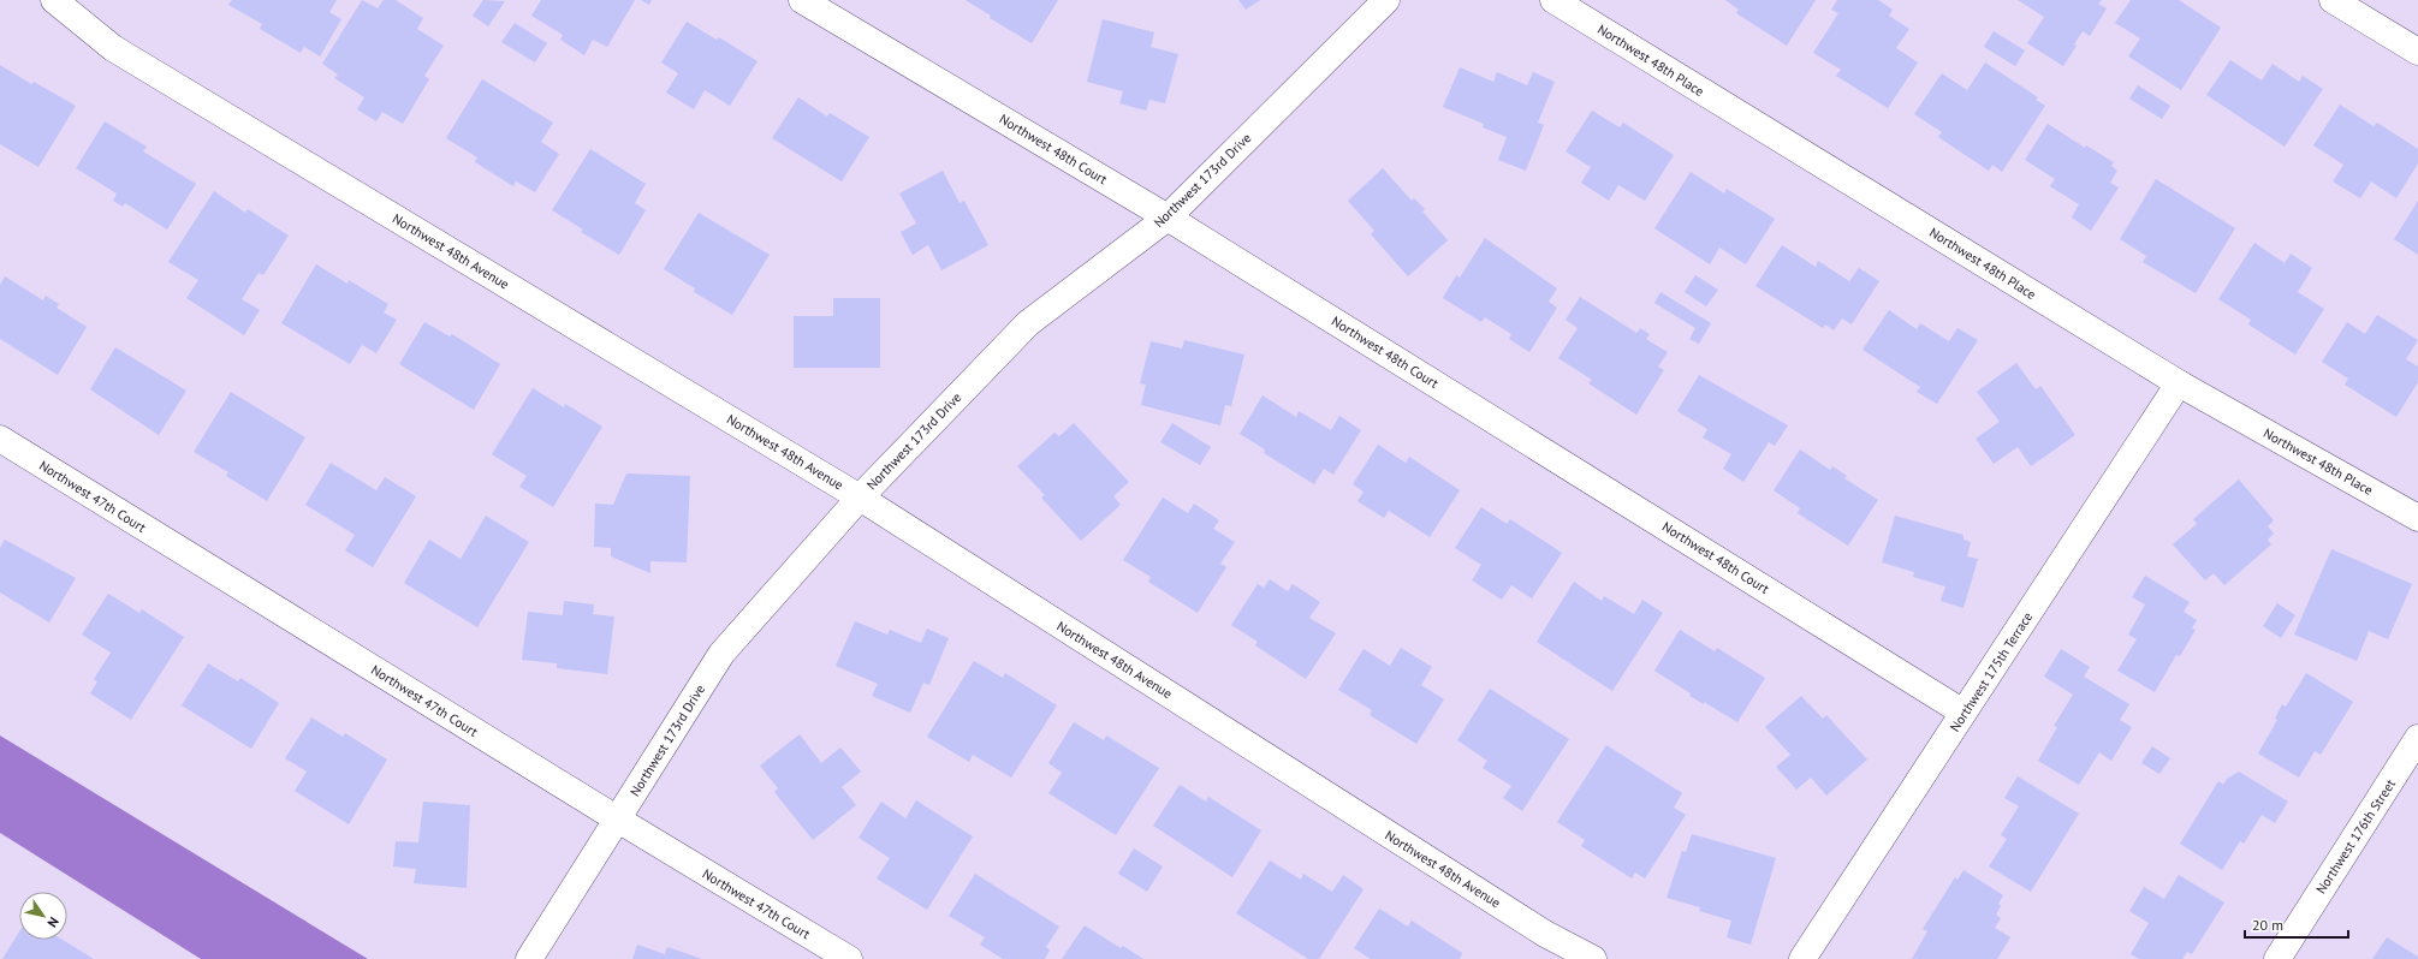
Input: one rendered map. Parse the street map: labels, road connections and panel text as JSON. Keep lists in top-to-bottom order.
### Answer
{
  "streets": {
    "street": [
      "Northwest 48th Place",
      "Northwest 48th Court",
      "Northwest 173rd Drive",
      "Northwest 48th Avenue",
      "Northwest 47th Court",
      "Northwest 175th Terrace",
      "Northwest 176th Street"
    ]
  },
  "crossings": [
    ["Northwest 48th Place", "Northwest 175th Terrace"],
    ["Northwest 48th Court", "Northwest 173rd Drive"],
    ["Northwest 48th Court", "Northwest 175th Terrace"],
    ["Northwest 173rd Drive", "Northwest 48th Avenue"],
    ["Northwest 173rd Drive", "Northwest 47th Court"]
  ],
  "scale_bar": "20 m",
  "north": "bottom right"
}
